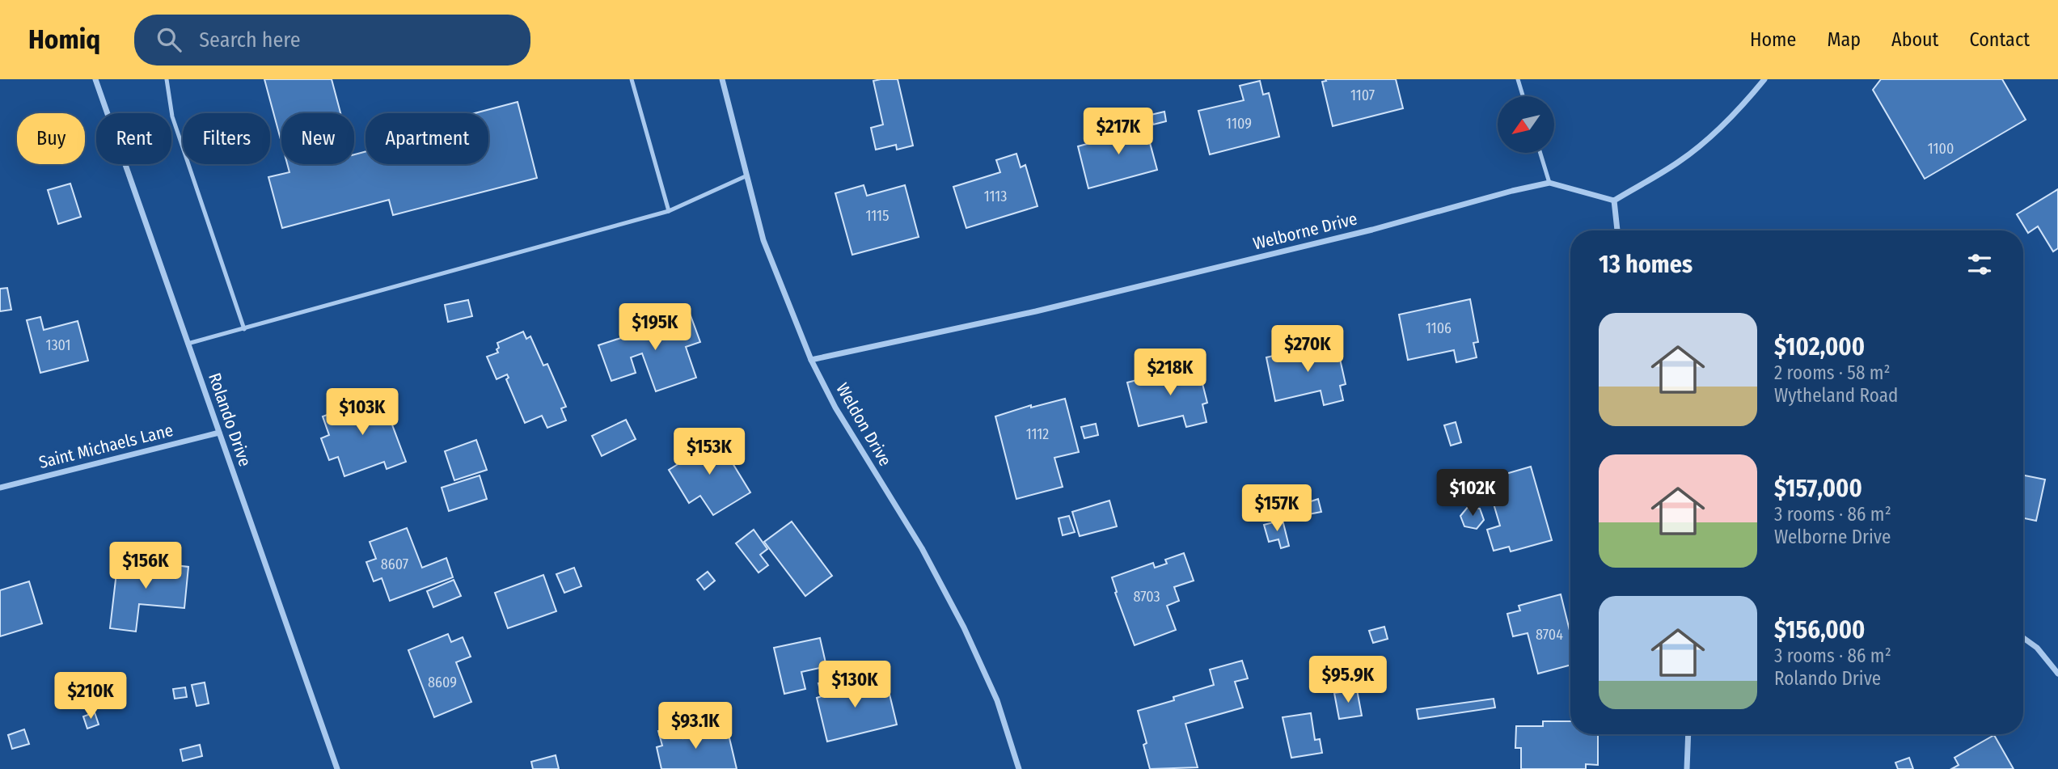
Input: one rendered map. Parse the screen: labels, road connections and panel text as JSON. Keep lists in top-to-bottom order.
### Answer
{
  "streets": {
    "street": [
      "Welborne Drive",
      "Rolando Drive",
      "Weldon Drive",
      "Saint Michaels Lane"
    ]
  },
  "crossings": [
    ["Welborne Drive", "Weldon Drive"],
    ["Rolando Drive", "Saint Michaels Lane"]
  ],
  "house_numbers": [
    "1107",
    "1109",
    "1100",
    "1113",
    "1115",
    "1106",
    "1301",
    "1112",
    "8607",
    "8703",
    "8704",
    "8609"
  ],
  "north": "bottom left",
  "page": {
    "header": "Homiq",
    "search": "Search here",
    "nav": [
      "Home",
      "Map",
      "About",
      "Contact"
    ],
    "price": [
      "$217K",
      "$195K",
      "$270K",
      "$218K",
      "$103K",
      "$153K",
      "$102K",
      "$157K",
      "$156K",
      "$95.9K",
      "$130K",
      "$210K",
      "$93.1K"
    ],
    "chip": [
      "Buy",
      "Rent",
      "Filters",
      "New",
      "Apartment"
    ],
    "heading": "13 homes",
    "list": [
      {
        "name": "$102,000",
        "note": "2 rooms · 58 m² · Wytheland Road"
      },
      {
        "name": "$157,000",
        "note": "3 rooms · 86 m² · Welborne Drive"
      },
      {
        "name": "$156,000",
        "note": "3 rooms · 86 m² · Rolando Drive"
      }
    ]
  }
}
